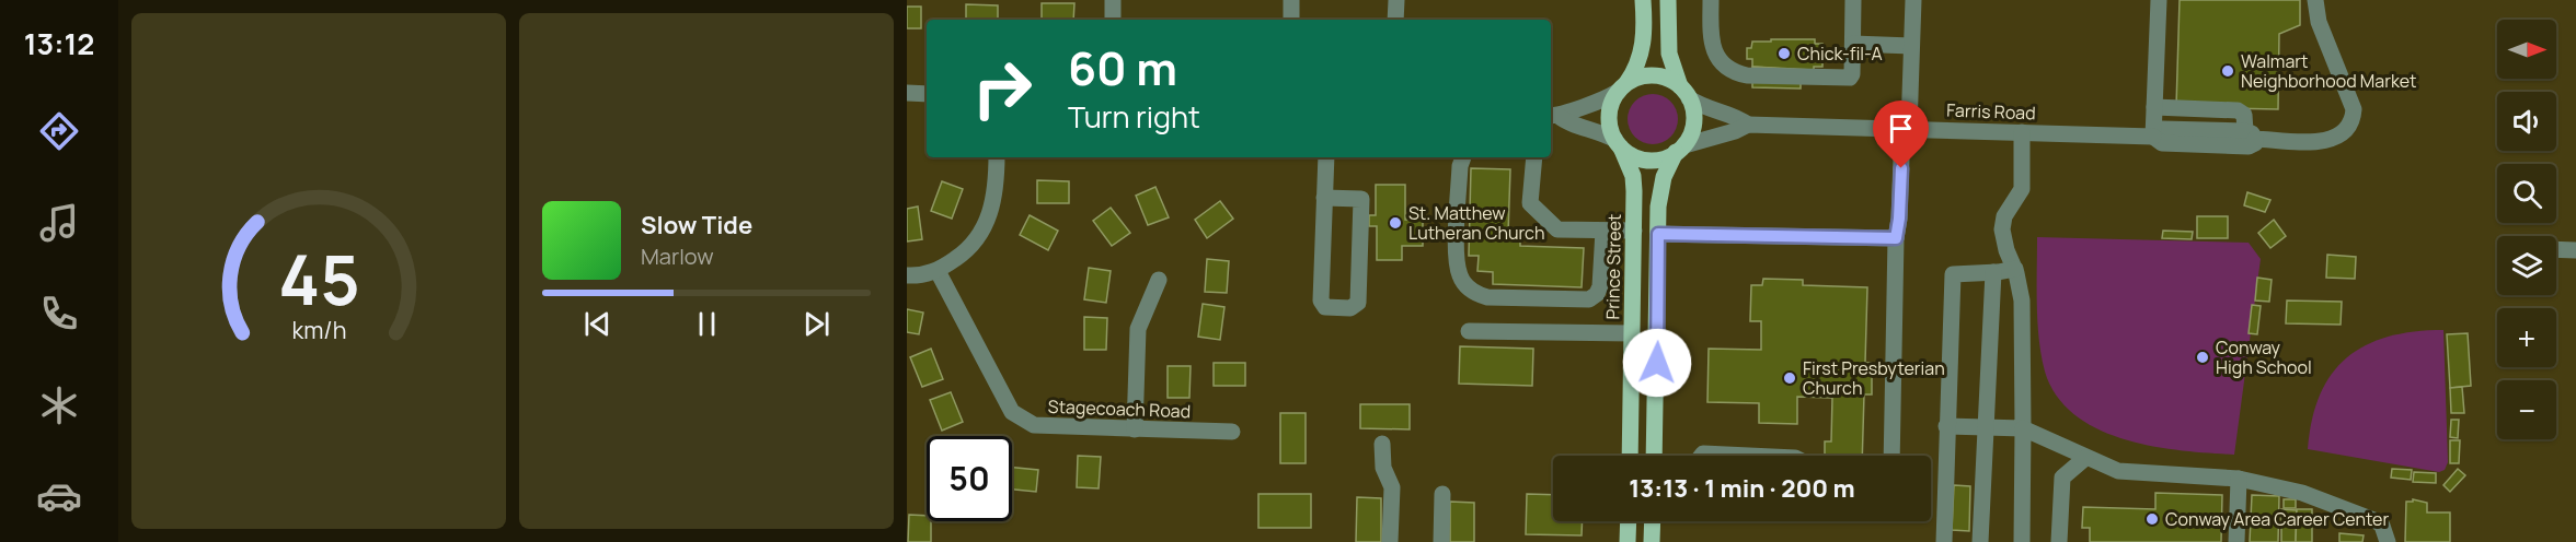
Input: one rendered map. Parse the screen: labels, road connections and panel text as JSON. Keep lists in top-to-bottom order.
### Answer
{
  "streets": {
    "main road": ["Prince Street"],
    "street": ["Farris Road", "Stagecoach Road"]
  },
  "crossings": [
    ["Farris Road", "Prince Street"]
  ],
  "places": [
    "Chick-fil-A",
    "Walmart Neighborhood Market",
    "St. Matthew Lutheran Church",
    "Conway High School",
    "First Presbyterian Church",
    "Conway Area Career Center"
  ],
  "north": "right",
  "page": {
    "tabs": "13:12",
    "map_buttons": ["+", "−"],
    "turn": ["60 m", "Turn right"],
    "song": ["Slow Tide", "Marlow"],
    "limit": "50",
    "trip": "13:13 · 1 min · 200 m",
    "gauge": ["45", "km/h"]
  }
}
